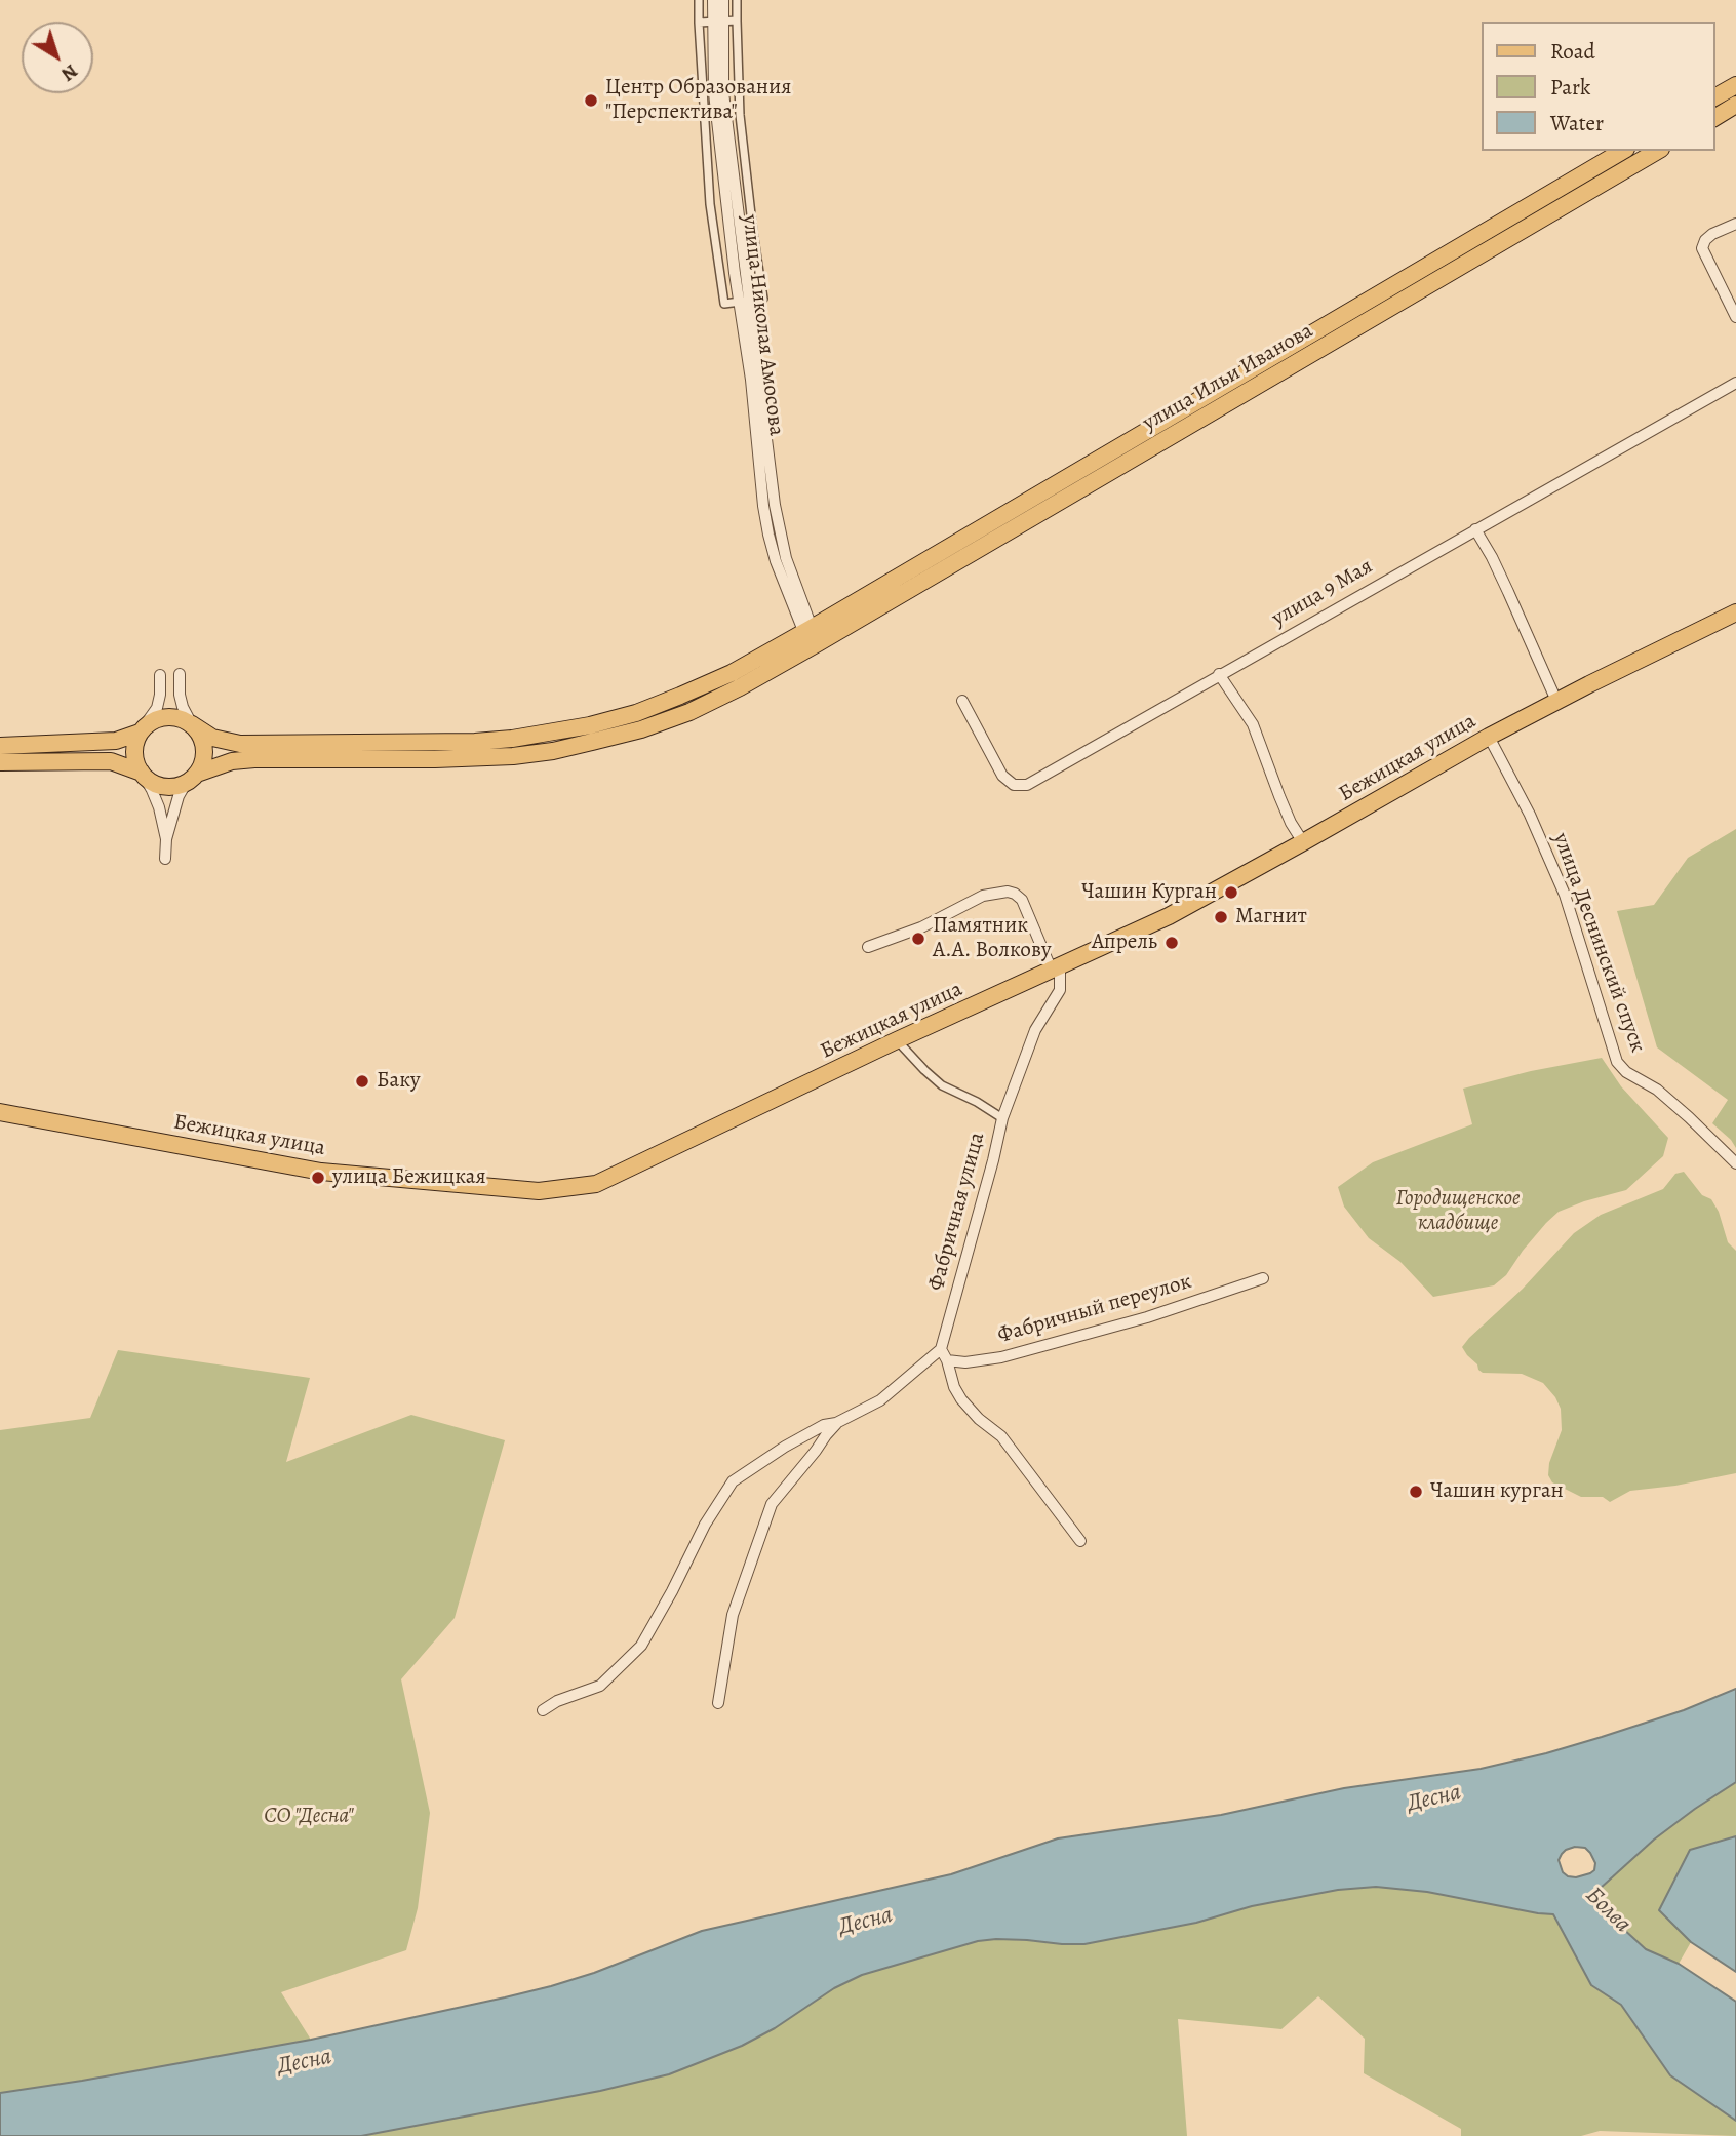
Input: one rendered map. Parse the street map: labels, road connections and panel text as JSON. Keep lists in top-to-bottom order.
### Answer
{
  "streets": {
    "main road": ["улица Ильи Иванова", "Бежицкая улица"],
    "street": [
      "улица Николая Амосова",
      "улица 9 Мая",
      "улица Деснинский спуск",
      "Фабричная улица",
      "Фабричный переулок"
    ]
  },
  "crossings": [
    ["улица Николая Амосова", "улица Ильи Иванова"],
    ["Бежицкая улица", "улица Деснинский спуск"],
    ["Бежицкая улица", "Фабричная улица"]
  ],
  "water": ["Десна", "Болва"],
  "parks": ["Городищенское кладбище", "СО \"Десна\""],
  "places": [
    "Центр Образования \"Перспектива\"",
    "Чашин Курган",
    "Магнит",
    "Памятник А.А. Волкову",
    "Апрель",
    "Баку",
    "улица Бежицкая",
    "Чашин курган"
  ],
  "legend": ["Road", "Park", "Water"],
  "north": "bottom right"
}
